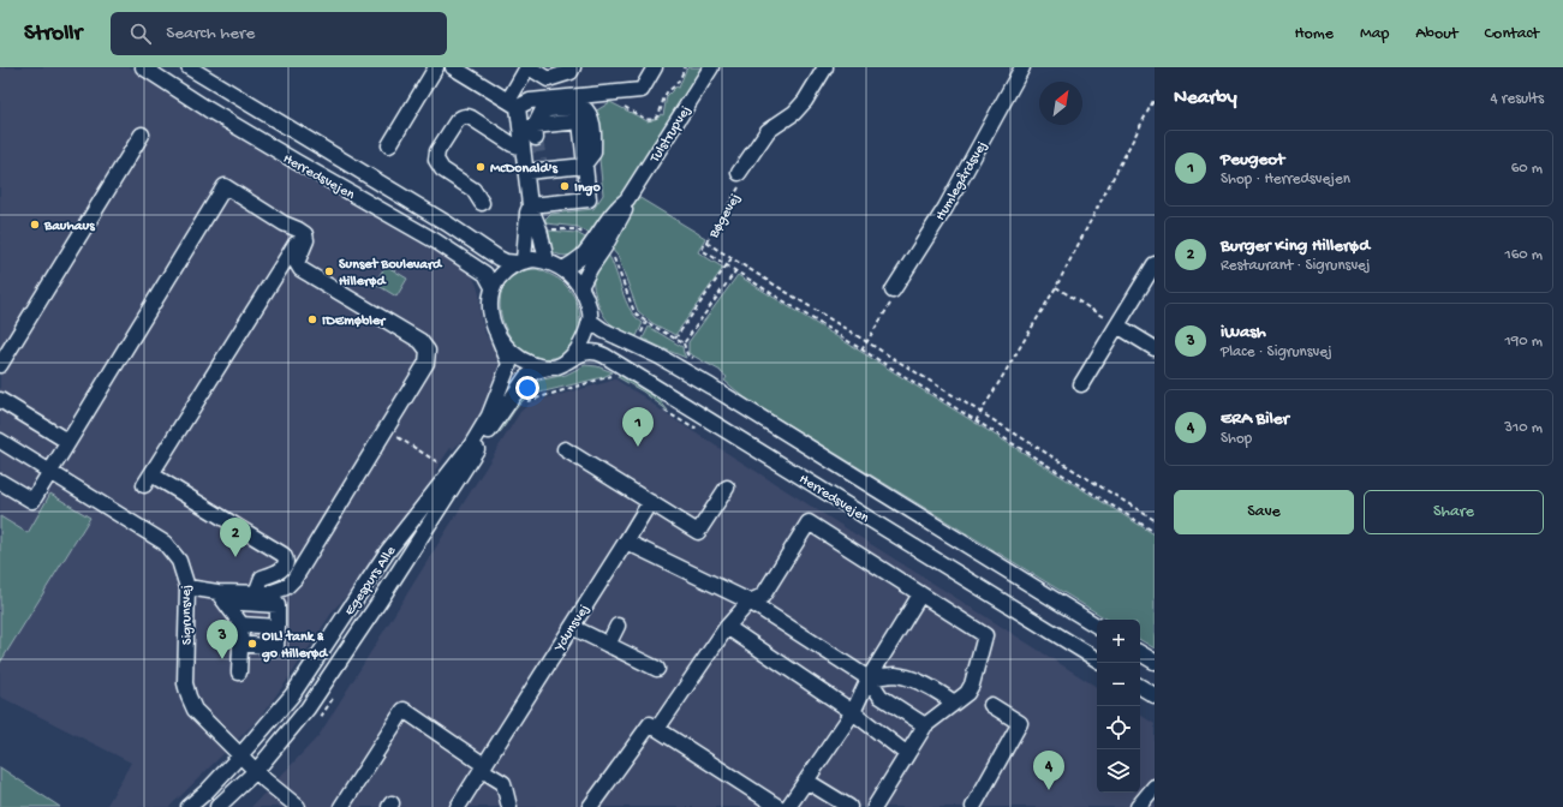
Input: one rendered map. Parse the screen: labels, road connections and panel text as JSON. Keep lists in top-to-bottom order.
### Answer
{
  "streets": {
    "street": [
      "Tulstrupvej",
      "Herredsvejen",
      "Humlegårdsvej",
      "Bøgevej",
      "Egespurs Alle",
      "Sigrunsvej",
      "Ydunsvej"
    ]
  },
  "crossings": [
    ["Tulstrupvej", "Herredsvejen"],
    ["Tulstrupvej", "Egespurs Alle"],
    ["Herredsvejen", "Egespurs Alle"],
    ["Egespurs Alle", "Sigrunsvej"]
  ],
  "places": [
    "McDonald's",
    "Ingo",
    "Bauhaus",
    "Sunset Boulevard Hillerød",
    "IDEmøbler",
    "OIL! tank & go Hillerød"
  ],
  "north": "top right",
  "page": {
    "header": "Strollr",
    "search": "Search here",
    "nav": [
      "Home",
      "Map",
      "About",
      "Contact"
    ],
    "heading": ["Nearby", "4 results"],
    "list": [
      {
        "mark": "1",
        "name": "Peugeot",
        "note": "Shop · Herredsvejen",
        "value": "60 m"
      },
      {
        "mark": "2",
        "name": "Burger King Hillerød",
        "note": "Restaurant · Sigrunsvej",
        "value": "160 m"
      },
      {
        "mark": "3",
        "name": "iWash",
        "note": "Place · Sigrunsvej",
        "value": "190 m"
      },
      {
        "mark": "4",
        "name": "ERA Biler",
        "note": "Shop",
        "value": "310 m"
      }
    ],
    "pins": [
      "1",
      "2",
      "3",
      "4"
    ],
    "buttons": ["Save", "Share"],
    "map_buttons": ["+", "−"]
  }
}
